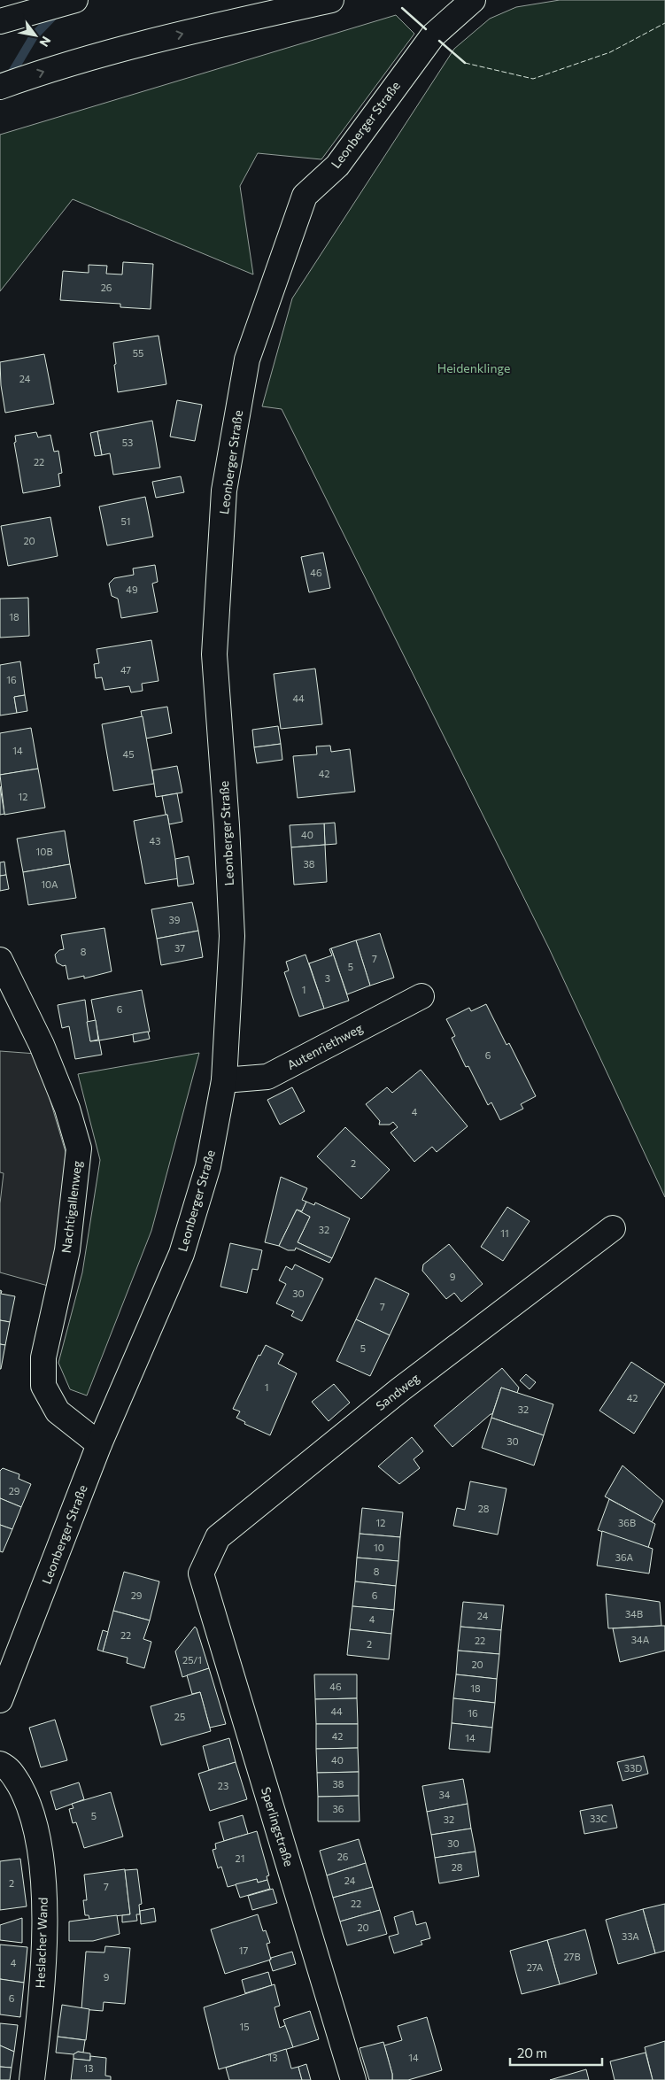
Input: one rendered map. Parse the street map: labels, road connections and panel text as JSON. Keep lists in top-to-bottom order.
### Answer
{
  "streets": {
    "main road": [
      "Leonberger Straße",
      "Autenriethweg",
      "Nachtigallenweg",
      "Sandweg",
      "Sperlingstraße",
      "Heslacher Wand"
    ]
  },
  "crossings": [
    ["Leonberger Straße", "Autenriethweg"],
    ["Leonberger Straße", "Nachtigallenweg"],
    ["Sandweg", "Sperlingstraße"]
  ],
  "parks": ["Heidenklinge"],
  "house_numbers": [
    "26",
    "55",
    "24",
    "53",
    "22",
    "51",
    "20",
    "46",
    "49",
    "18",
    "47",
    "16",
    "44",
    "14",
    "45",
    "42",
    "12",
    "40",
    "43",
    "10B",
    "38",
    "10A",
    "39",
    "37",
    "8",
    "7",
    "5",
    "3",
    "1",
    "6",
    "6",
    "4",
    "2",
    "32",
    "11",
    "9",
    "30",
    "7",
    "5",
    "1",
    "42",
    "32",
    "30",
    "29",
    "28",
    "12",
    "36B",
    "10",
    "36A",
    "8",
    "29",
    "6",
    "34B",
    "24",
    "4",
    "22",
    "34A",
    "22",
    "2",
    "25/1",
    "20",
    "46",
    "18",
    "44",
    "16",
    "25",
    "42",
    "14",
    "40",
    "33D",
    "38",
    "23",
    "34",
    "36",
    "5",
    "33C",
    "32",
    "30",
    "26",
    "21",
    "28",
    "24",
    "2",
    "7",
    "22",
    "20",
    "33A",
    "17",
    "27B",
    "4",
    "27A",
    "9",
    "6",
    "15",
    "13",
    "14",
    "13"
  ],
  "scale_bar": "20 m",
  "north": "bottom right"
}
